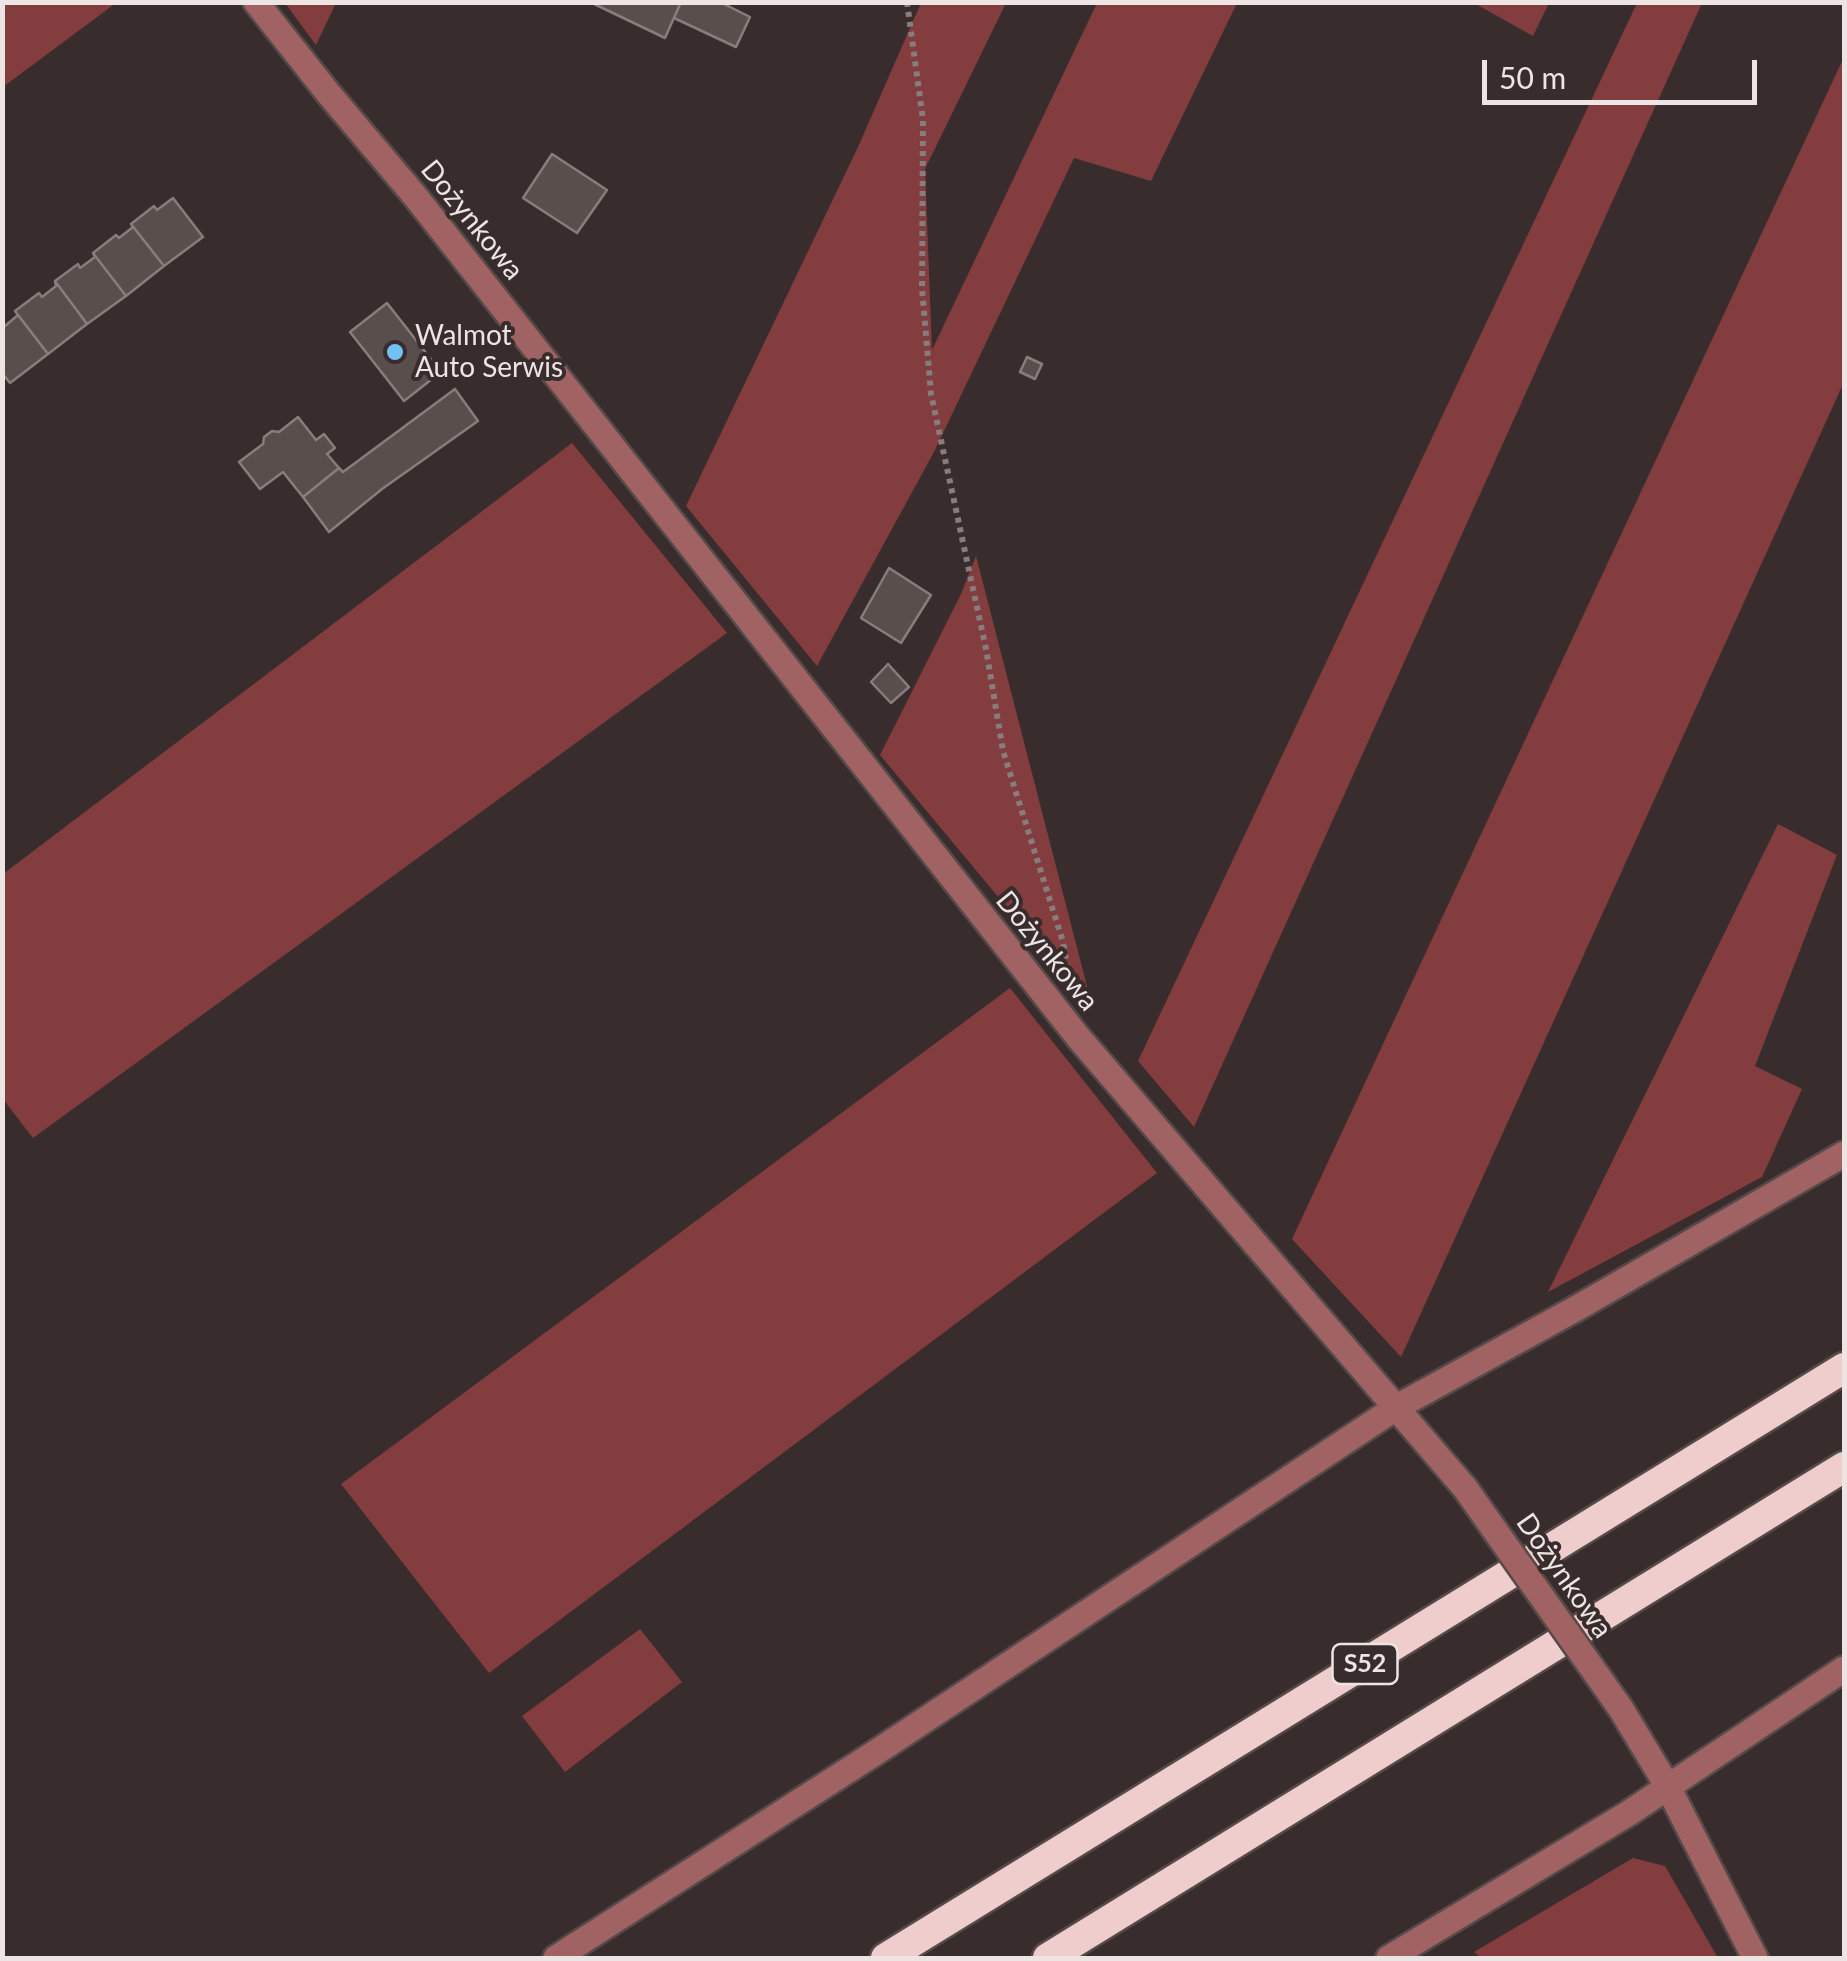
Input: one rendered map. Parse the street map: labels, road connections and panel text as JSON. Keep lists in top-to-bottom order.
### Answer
{
  "streets": {
    "highway": ["S52"],
    "street": ["Dożynkowa"]
  },
  "places": ["Walmot Auto Serwis"],
  "scale_bar": "50 m"
}
